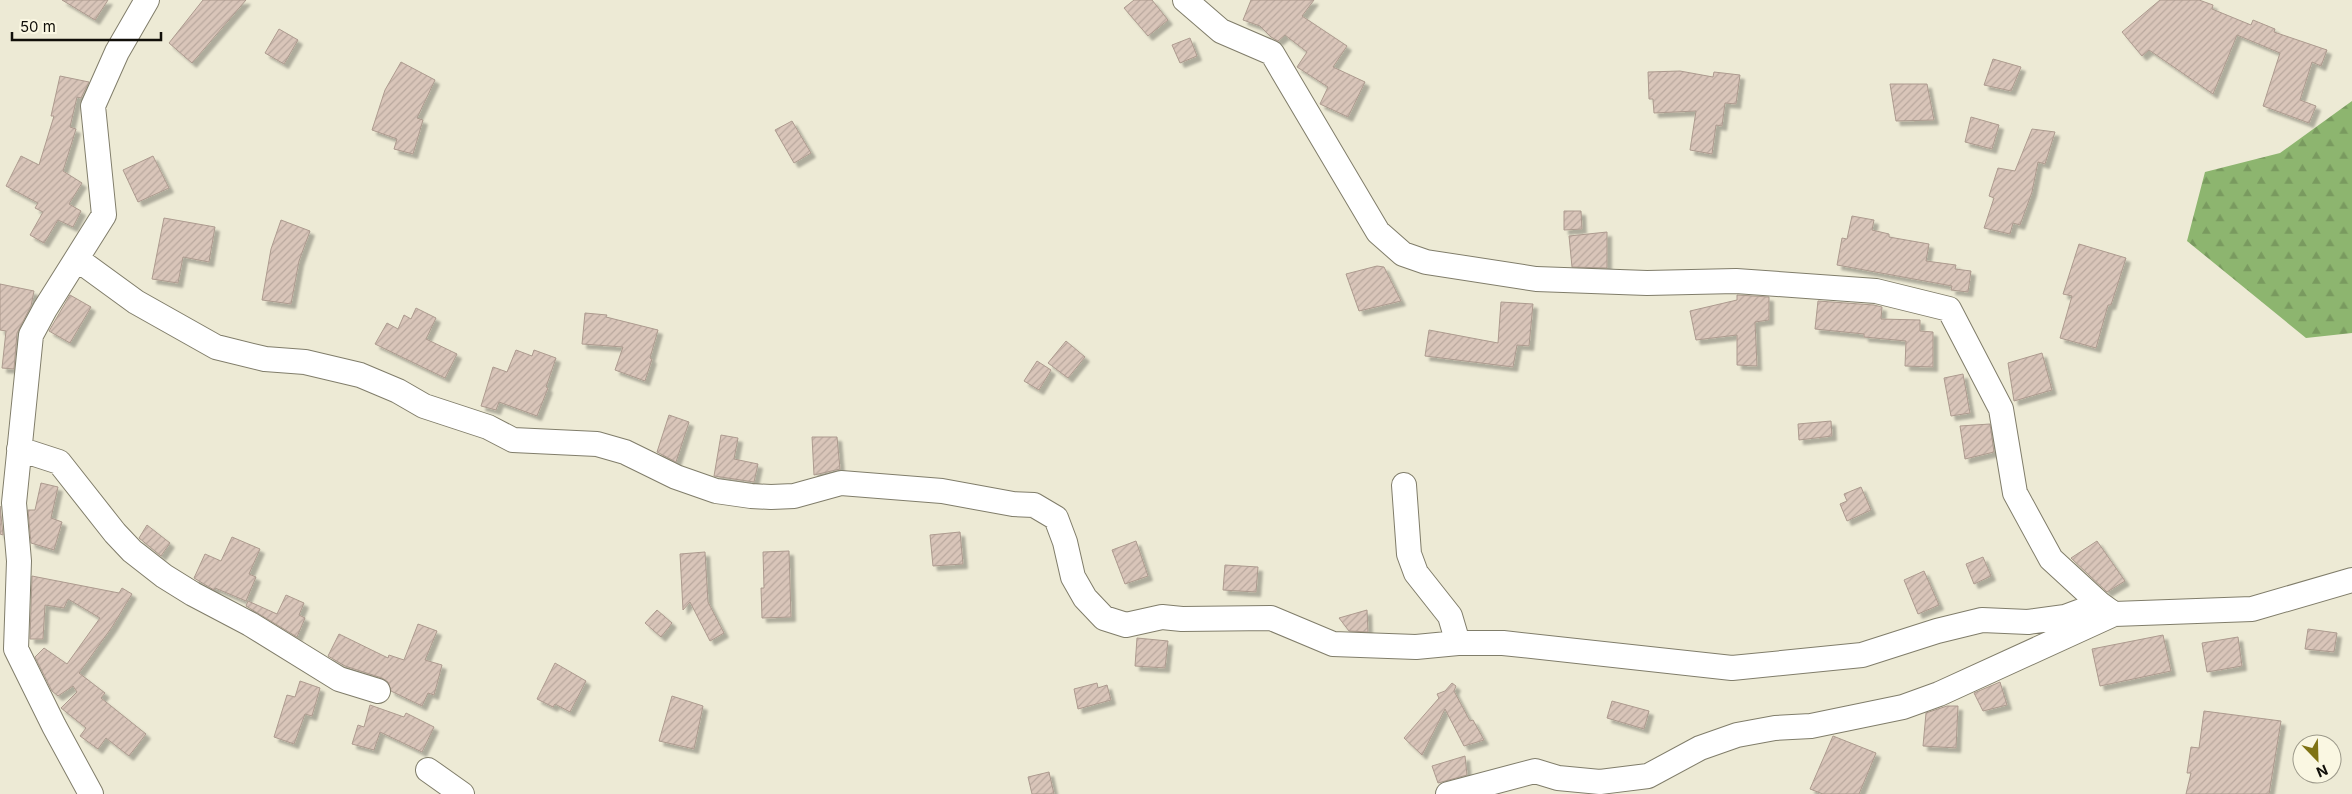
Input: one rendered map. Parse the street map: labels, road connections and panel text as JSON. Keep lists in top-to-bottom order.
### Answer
{
  "scale_bar": "50 m",
  "north": "bottom right"
}
